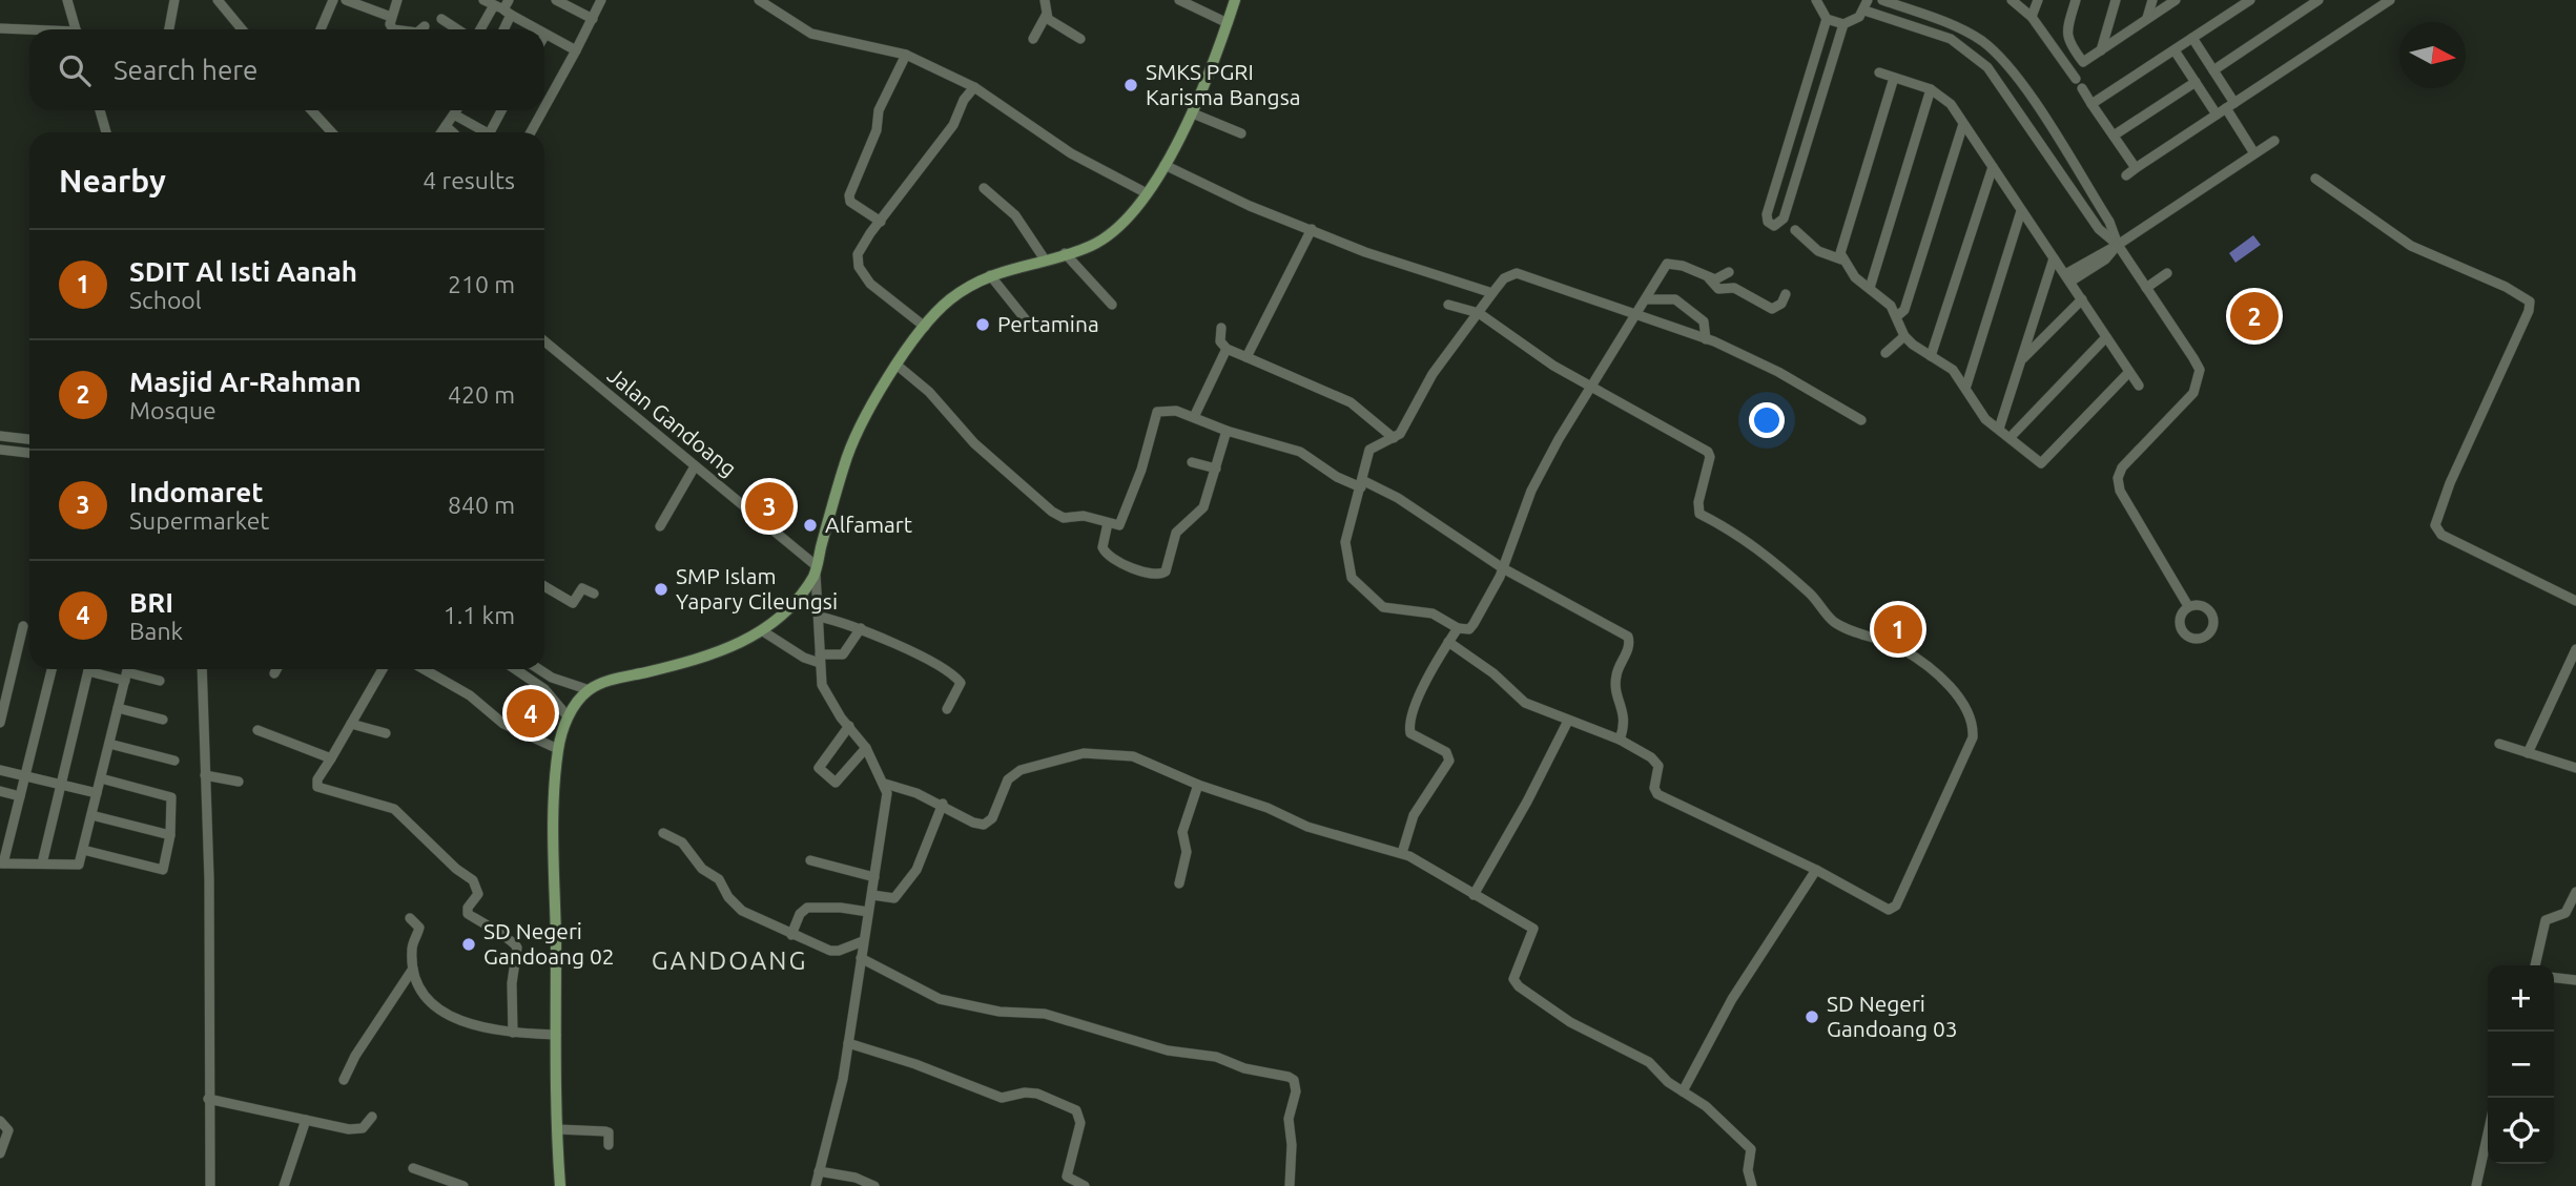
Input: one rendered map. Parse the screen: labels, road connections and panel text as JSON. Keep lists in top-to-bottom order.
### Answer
{
  "streets": {
    "street": ["Jalan Gandoang"]
  },
  "districts": ["GANDOANG"],
  "places": [
    "SMKS PGRI Karisma Bangsa",
    "Pertamina",
    "Alfamart",
    "SMP Islam Yapary Cileungsi",
    "SD Negeri Gandoang 02",
    "SD Negeri Gandoang 03"
  ],
  "north": "right",
  "page": {
    "search": "Search here",
    "heading": ["Nearby", "4 results"],
    "list": [
      {
        "mark": "1",
        "name": "SDIT Al Isti Aanah",
        "note": "School",
        "value": "210 m"
      },
      {
        "mark": "2",
        "name": "Masjid Ar-Rahman",
        "note": "Mosque",
        "value": "420 m"
      },
      {
        "mark": "3",
        "name": "Indomaret",
        "note": "Supermarket",
        "value": "840 m"
      },
      {
        "mark": "4",
        "name": "BRI",
        "note": "Bank",
        "value": "1.1 km"
      }
    ],
    "pins": [
      "2",
      "3",
      "1",
      "4"
    ],
    "map_buttons": ["+", "−"]
  }
}
